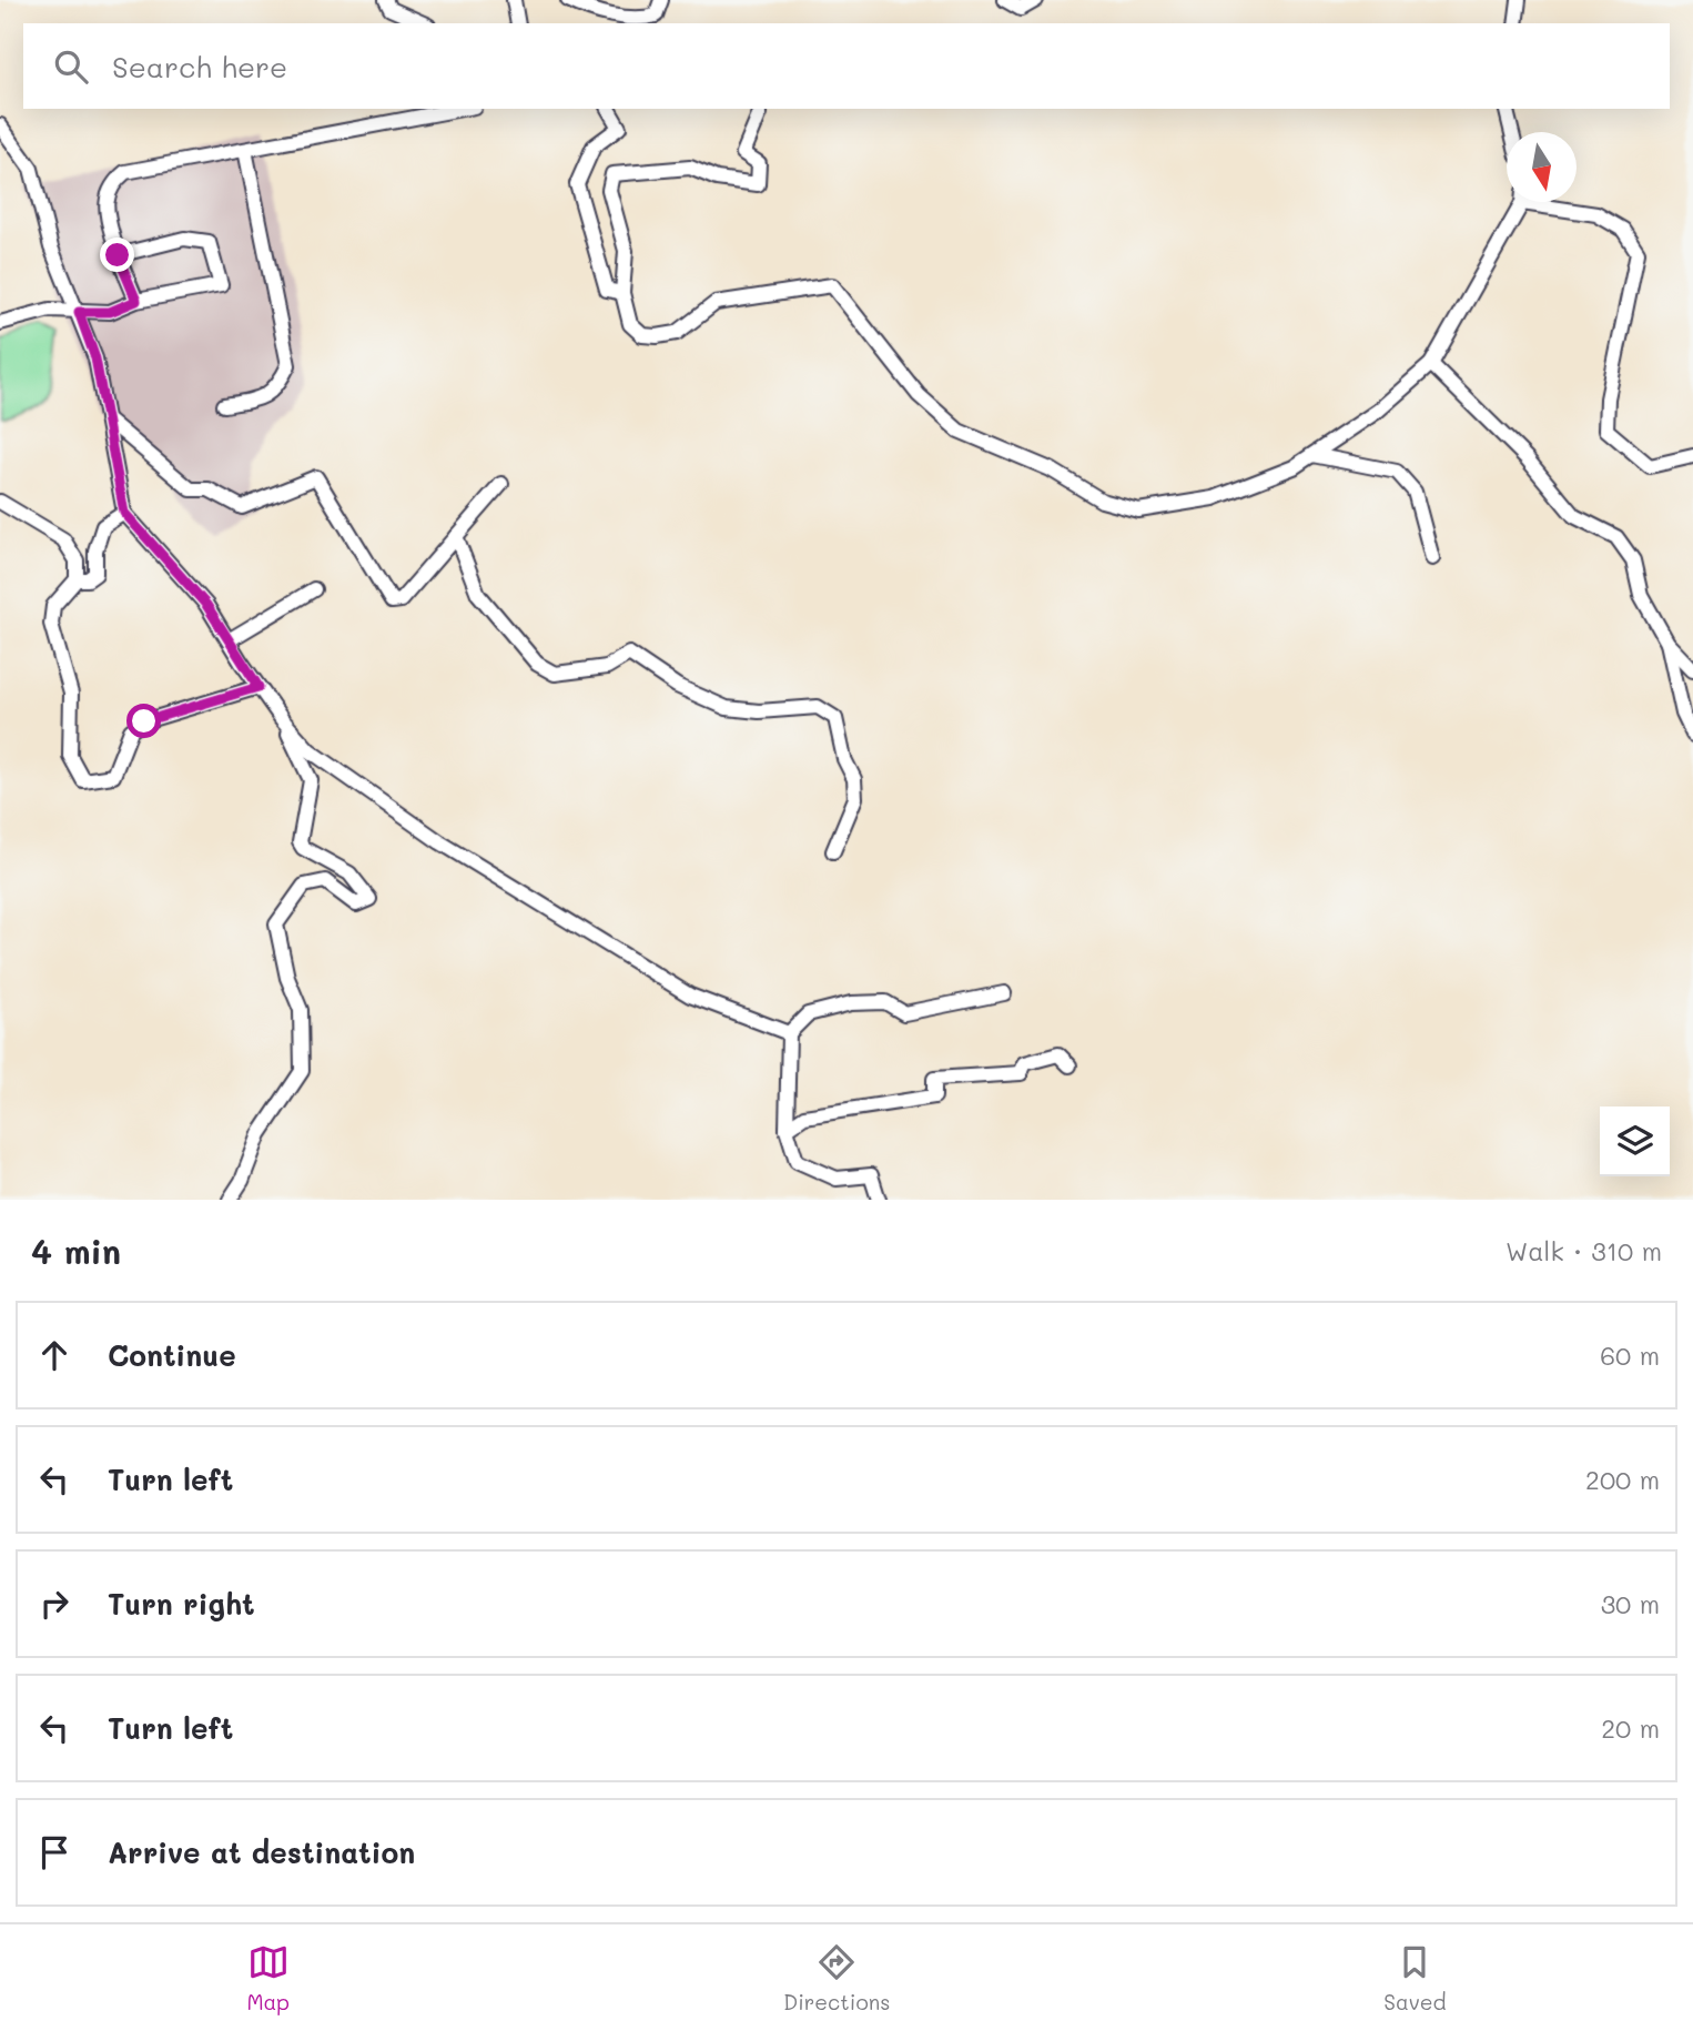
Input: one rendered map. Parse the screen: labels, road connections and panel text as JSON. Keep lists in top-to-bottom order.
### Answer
{
  "north": "bottom",
  "page": {
    "search": "Search here",
    "heading": ["4 min", "Walk · 310 m"],
    "list": [
      ["Continue", "60 m"],
      ["Turn left", "200 m"],
      ["Turn right", "30 m"],
      ["Turn left", "20 m"],
      "Arrive at destination"
    ],
    "nav": ["Map", "Directions", "Saved"]
  }
}
